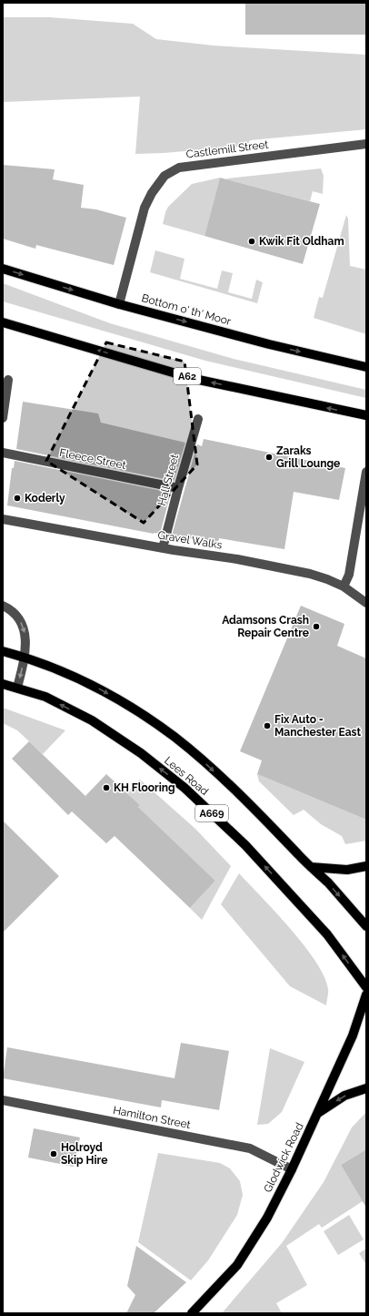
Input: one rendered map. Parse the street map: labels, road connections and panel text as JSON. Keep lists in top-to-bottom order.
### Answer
{
  "streets": {
    "main road": [
      "Bottom o' th' Moor",
      "A62",
      "Lees Road",
      "A669",
      "Glodwick Road"
    ],
    "street": [
      "Castlemill Street",
      "Fleece Street",
      "Hall Street",
      "Gravel Walks",
      "Hamilton Street"
    ]
  },
  "crossings": [
    ["Castlemill Street", "Bottom o' th' Moor"],
    ["Fleece Street", "Hall Street"],
    ["Hall Street", "Gravel Walks"],
    ["Hamilton Street", "Glodwick Road"]
  ],
  "places": [
    "Kwik Fit Oldham",
    "Zaraks Grill Lounge",
    "Koderly",
    "Adamsons Crash Repair Centre",
    "Fix Auto - Manchester East",
    "KH Flooring",
    "Holroyd Skip Hire"
  ]
}
